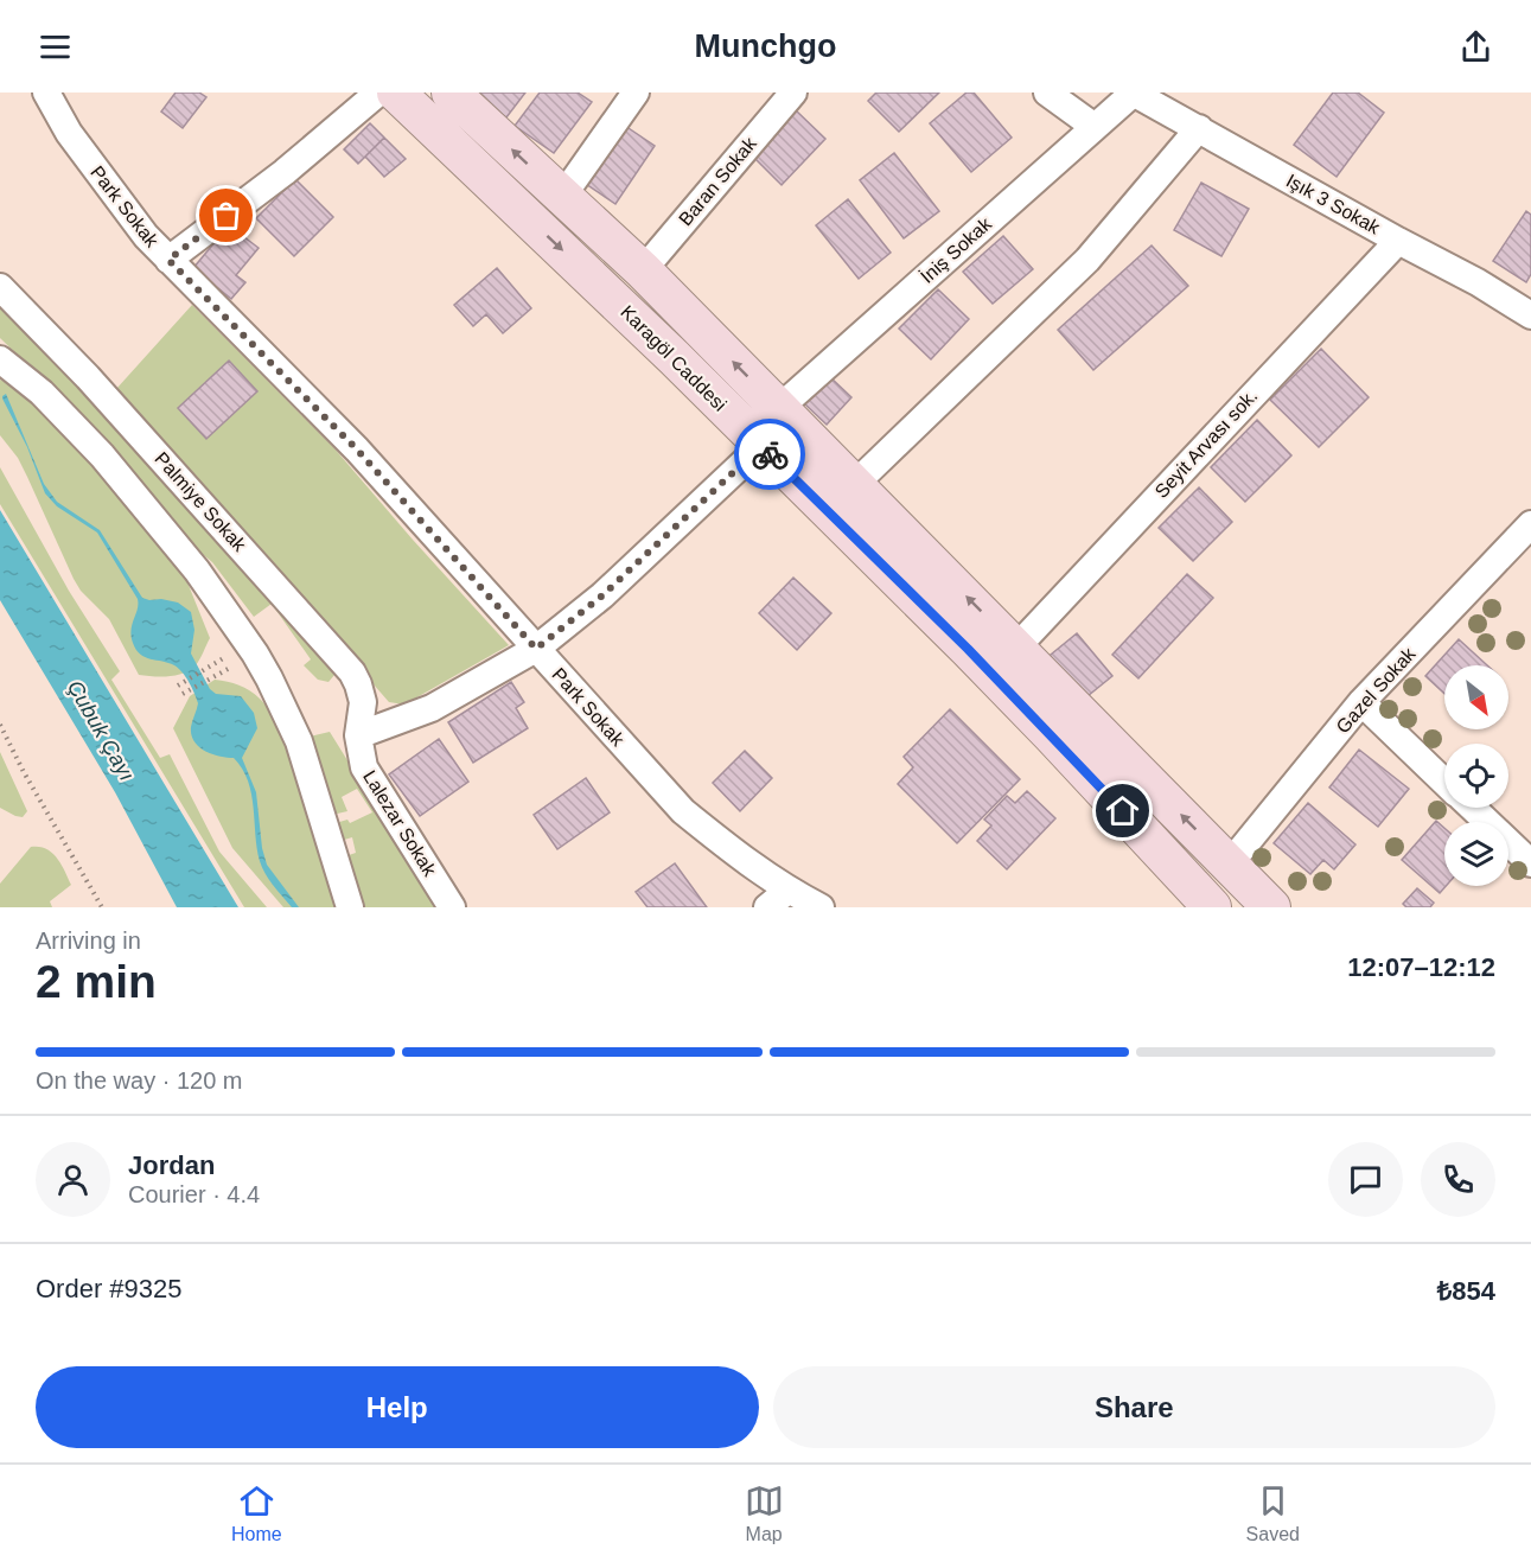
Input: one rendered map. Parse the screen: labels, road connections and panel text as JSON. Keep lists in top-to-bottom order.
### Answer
{
  "streets": {
    "main road": ["Karagöl Caddesi"],
    "street": [
      "Baran Sokak",
      "Işık 3 Sokak",
      "Park Sokak",
      "İniş Sokak",
      "Seyit Arvası sok.",
      "Palmiye Sokak",
      "Gazel Sokak",
      "Lalezar Sokak"
    ]
  },
  "crossings": [
    ["Işık 3 Sokak", "İniş Sokak"],
    ["Işık 3 Sokak", "Seyit Arvası sok."],
    ["Palmiye Sokak", "Lalezar Sokak"]
  ],
  "water": ["Çubuk Çayı"],
  "north": "bottom right",
  "page": {
    "header": "Munchgo",
    "heading": ["2 min", "Arriving in", "12:07–12:12"],
    "panel": [
      "Jordan",
      "Courier · 4.4",
      "Order #9325",
      "₺854"
    ],
    "bar": "On the way · 120 m",
    "buttons": ["Help", "Share"],
    "tabs": ["Home", "Map", "Saved"]
  }
}
